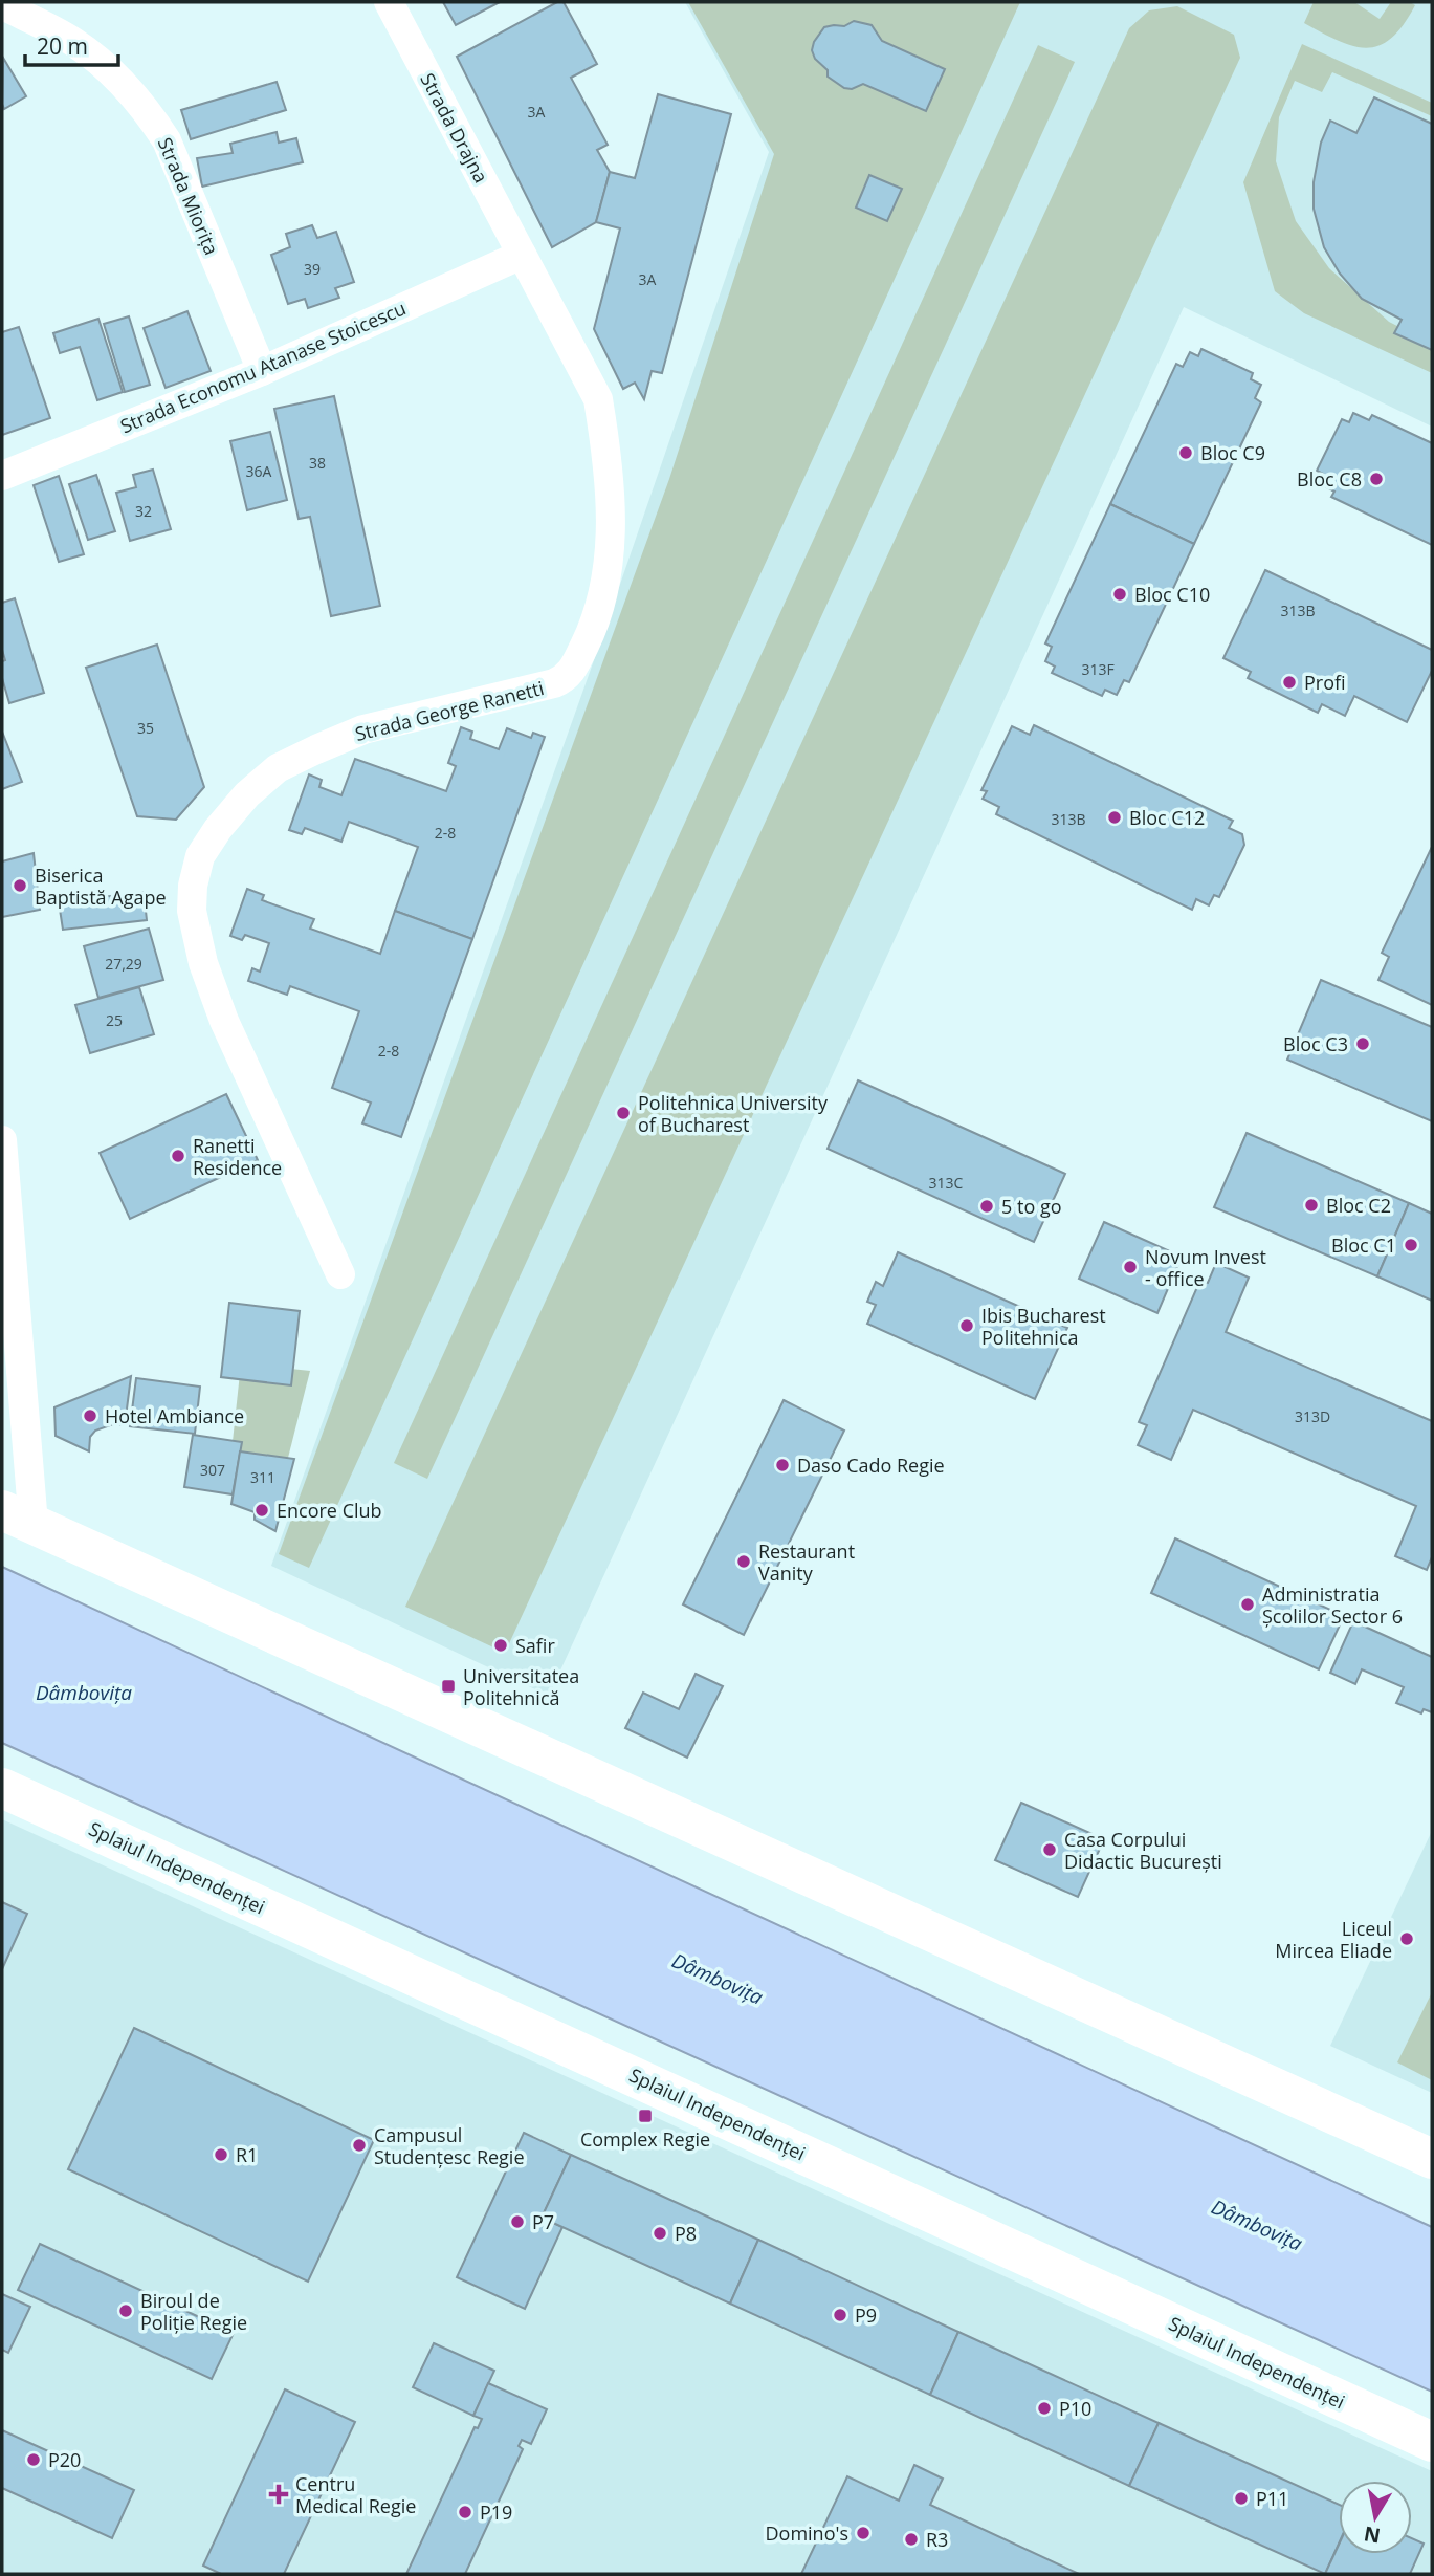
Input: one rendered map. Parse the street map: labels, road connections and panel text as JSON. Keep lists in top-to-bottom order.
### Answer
{
  "streets": {
    "main road": ["Splaiul Independenței"],
    "street": [
      "Strada Drajna",
      "Strada Miorița",
      "Strada Economu Atanase Stoicescu",
      "Strada George Ranetti"
    ]
  },
  "crossings": [
    ["Strada Drajna", "Strada Economu Atanase Stoicescu"],
    ["Strada Drajna", "Strada George Ranetti"],
    ["Strada Miorița", "Strada Economu Atanase Stoicescu"],
    ["Strada Economu Atanase Stoicescu", "Strada George Ranetti"]
  ],
  "water": ["Dâmbovița"],
  "places": {
    "other": [
      "Bloc C9",
      "Bloc C8",
      "Bloc C10",
      "Profi",
      "Bloc C12",
      "Biserica Baptistă Agape",
      "Bloc C3",
      "Politehnica University of Bucharest",
      "Ranetti Residence",
      "Bloc C2",
      "5 to go",
      "Bloc C1",
      "Novum Invest - office",
      "Ibis Bucharest Politehnica",
      "Hotel Ambiance",
      "Daso Cado Regie",
      "Encore Club",
      "Restaurant Vanity",
      "Administratia Școlilor Sector 6",
      "Safir",
      "Casa Corpului Didactic București",
      "Liceul Mircea Eliade",
      "Campusul Studențesc Regie",
      "R1",
      "P7",
      "P8",
      "Biroul de Poliție Regie",
      "P9",
      "P10",
      "P20",
      "P11",
      "P19",
      "Domino's",
      "R3"
    ],
    "transit": ["Universitatea Politehnică", "Complex Regie"],
    "health": ["Centru Medical Regie"]
  },
  "house_numbers": [
    "3A",
    "39",
    "3A",
    "38",
    "36A",
    "32",
    "313B",
    "313F",
    "35",
    "313B",
    "2-8",
    "27,29",
    "25",
    "2-8",
    "313C",
    "313D",
    "307",
    "311"
  ],
  "scale_bar": "20 m",
  "north": "bottom"
}
